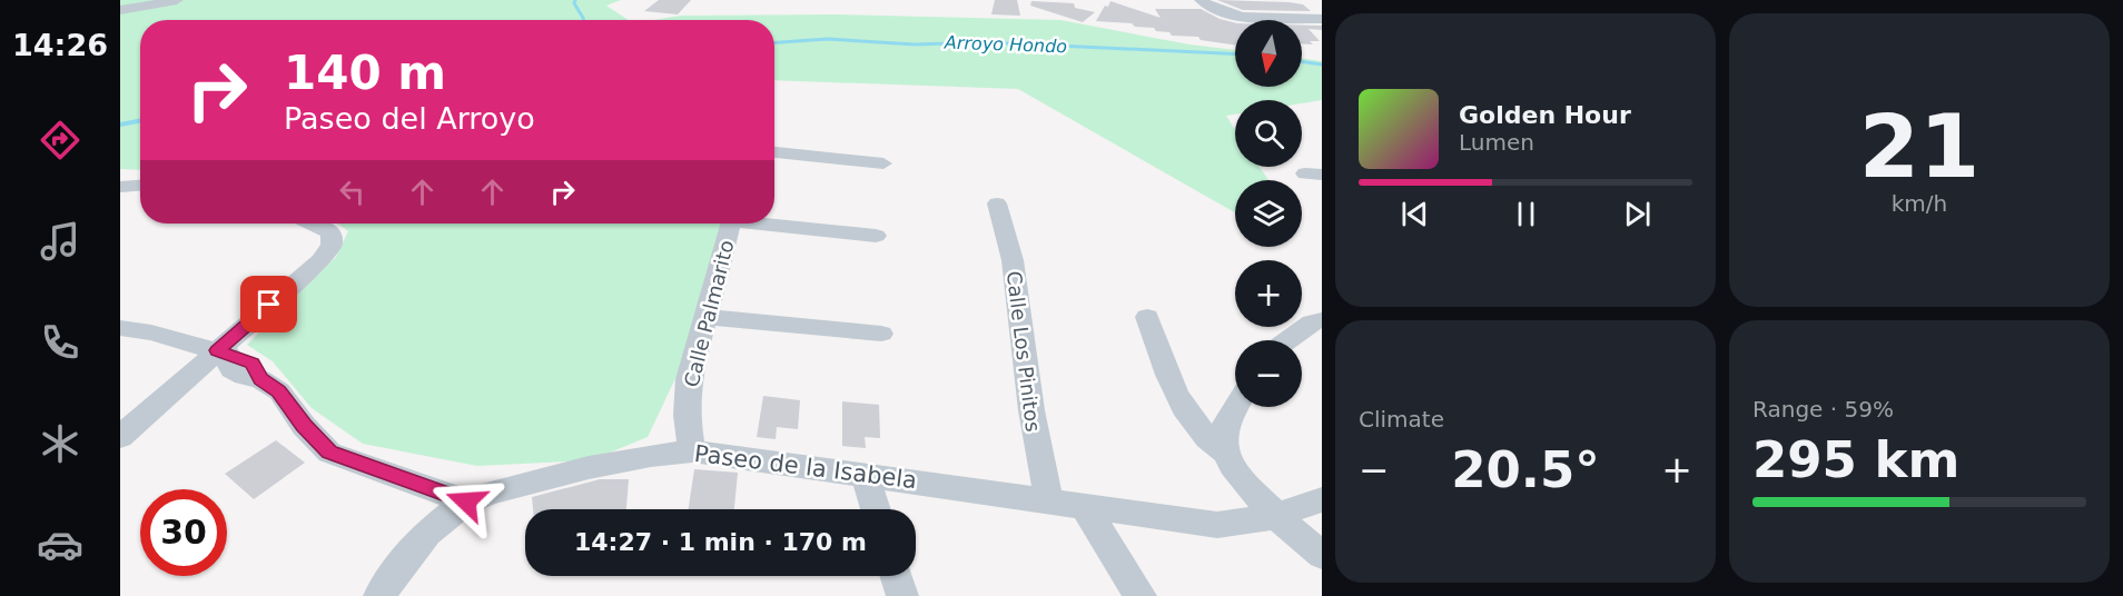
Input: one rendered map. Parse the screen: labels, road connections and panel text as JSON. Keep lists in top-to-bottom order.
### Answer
{
  "streets": {
    "street": ["Calle Palmarito", "Calle Los Pinitos", "Paseo de la Isabela"]
  },
  "crossings": [
    ["Calle Palmarito", "Paseo de la Isabela"],
    ["Calle Los Pinitos", "Paseo de la Isabela"]
  ],
  "water": ["Arroyo Hondo"],
  "north": "bottom",
  "page": {
    "tabs": "14:26",
    "tile": [
      ["21", "km/h"],
      "Climate",
      ["Range · 59%", "295 km"]
    ],
    "map_buttons": ["+", "−"],
    "turn": ["140 m", "Paseo del Arroyo"],
    "song": ["Golden Hour", "Lumen"],
    "heat": ["−", "20.5°", "+"],
    "limit": "30",
    "trip": "14:27 · 1 min · 170 m"
  }
}
